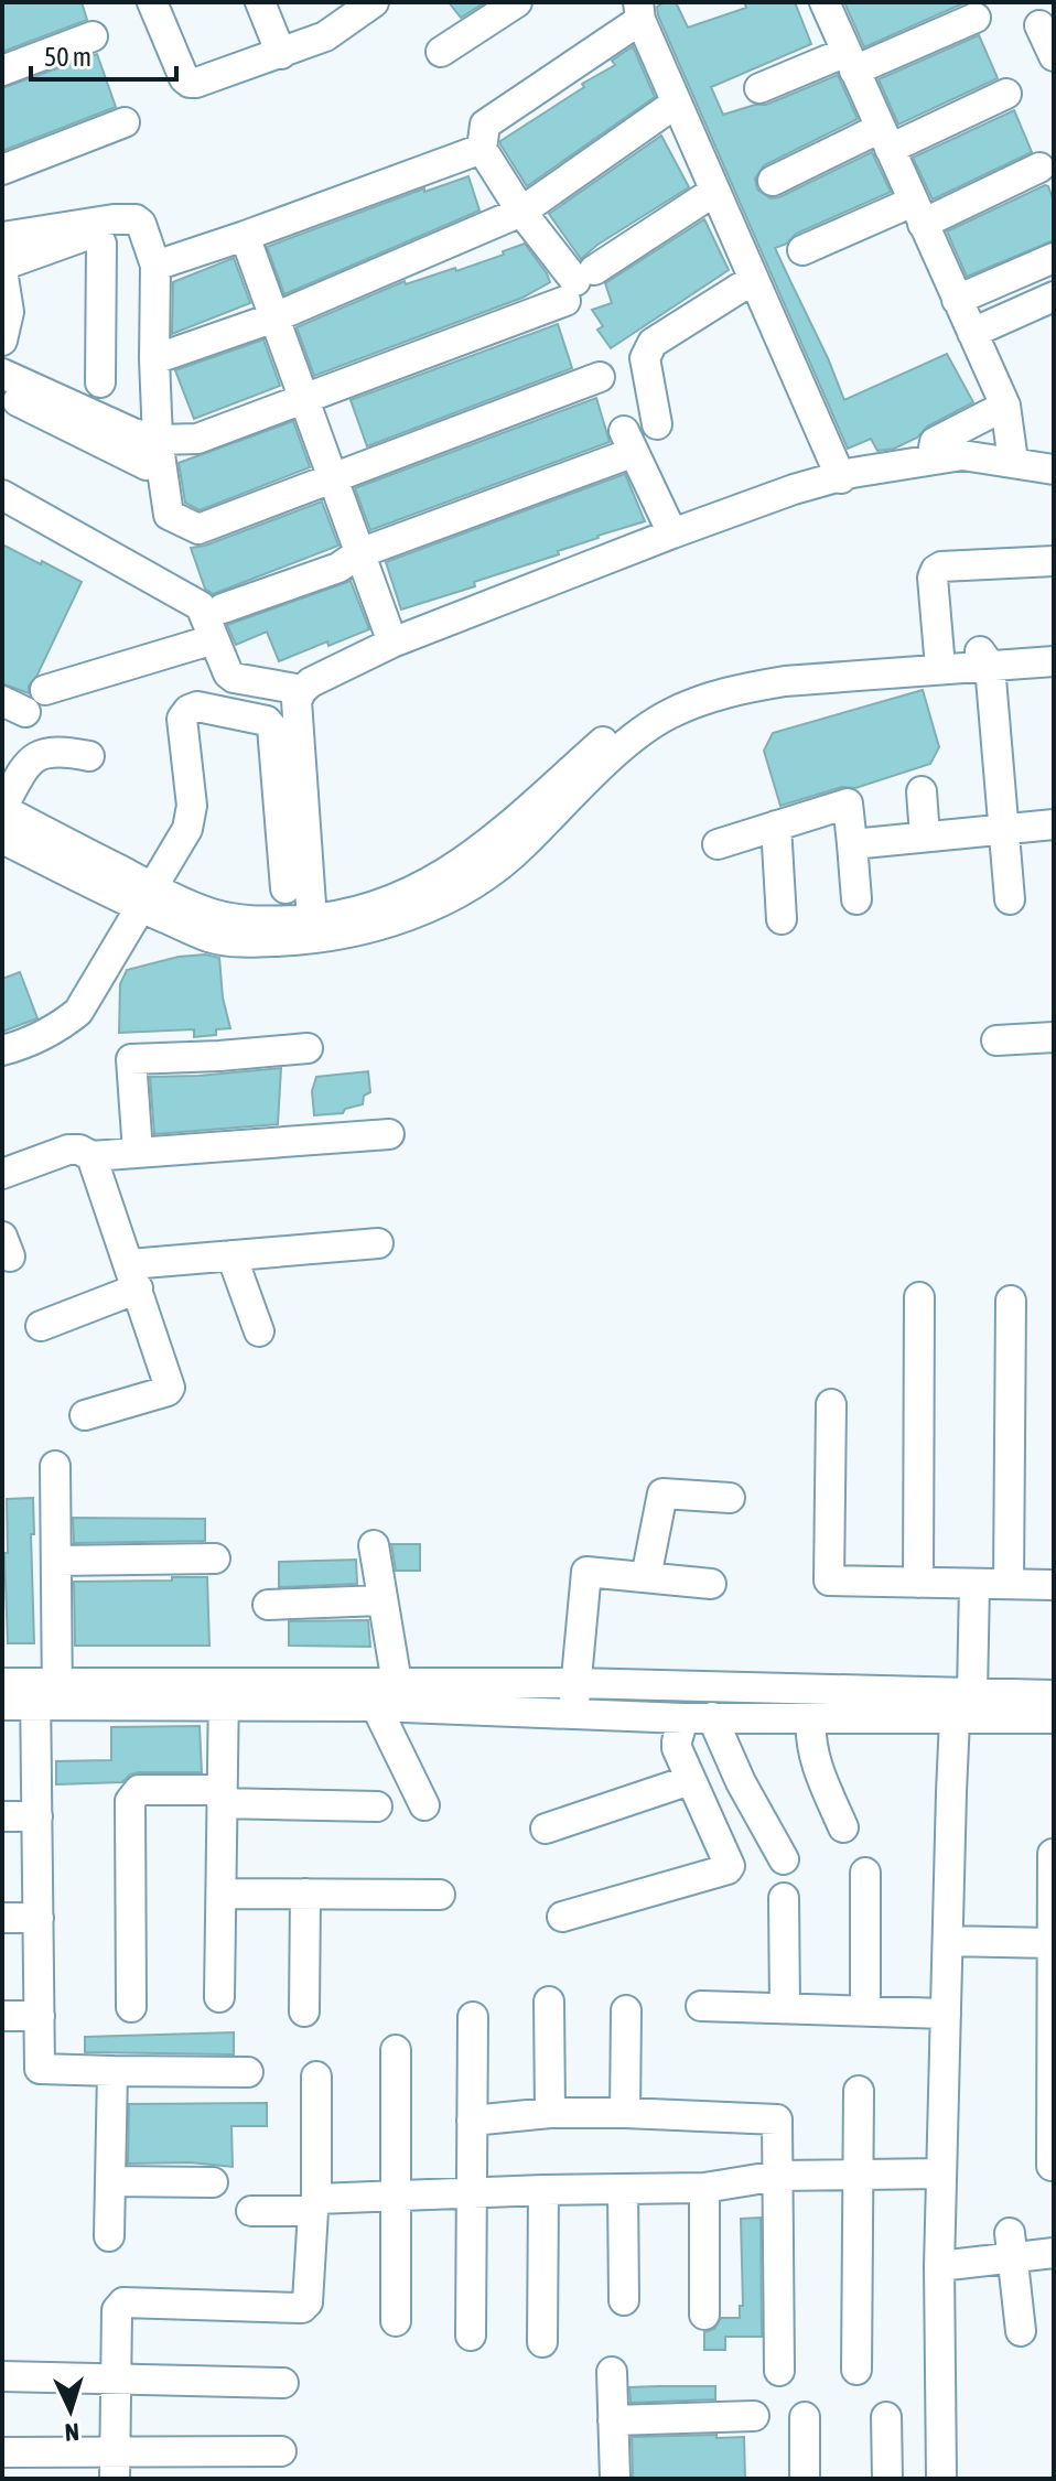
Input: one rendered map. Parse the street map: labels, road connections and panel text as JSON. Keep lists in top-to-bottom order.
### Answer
{
  "scale_bar": "50 m",
  "north": "bottom"
}
